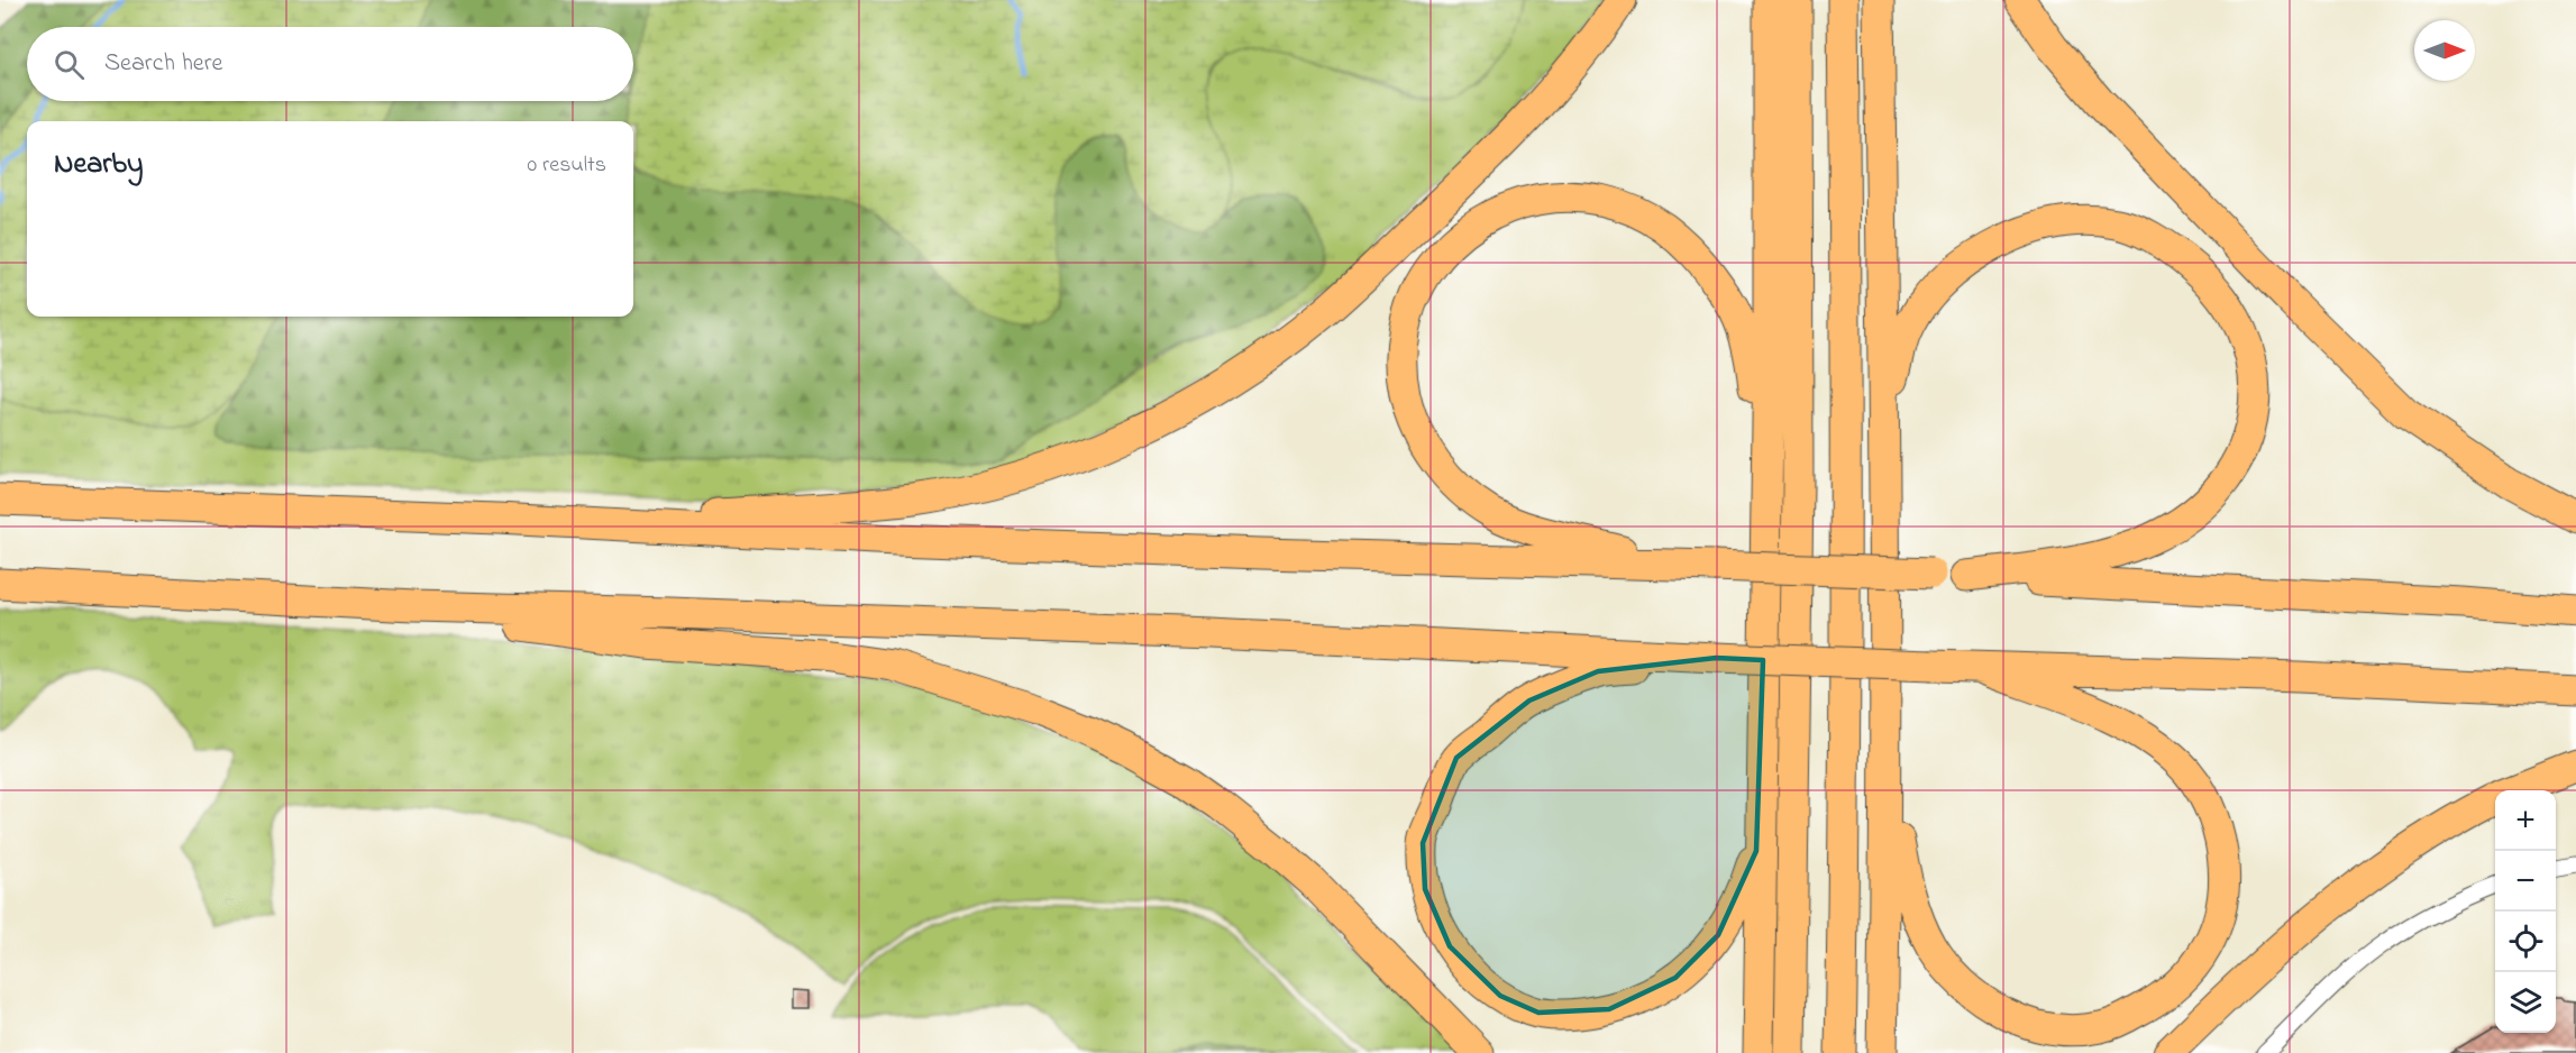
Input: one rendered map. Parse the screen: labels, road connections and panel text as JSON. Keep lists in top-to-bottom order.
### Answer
{
  "north": "right",
  "page": {
    "search": "Search here",
    "heading": ["Nearby", "0 results"],
    "map_buttons": ["+", "−"]
  }
}
